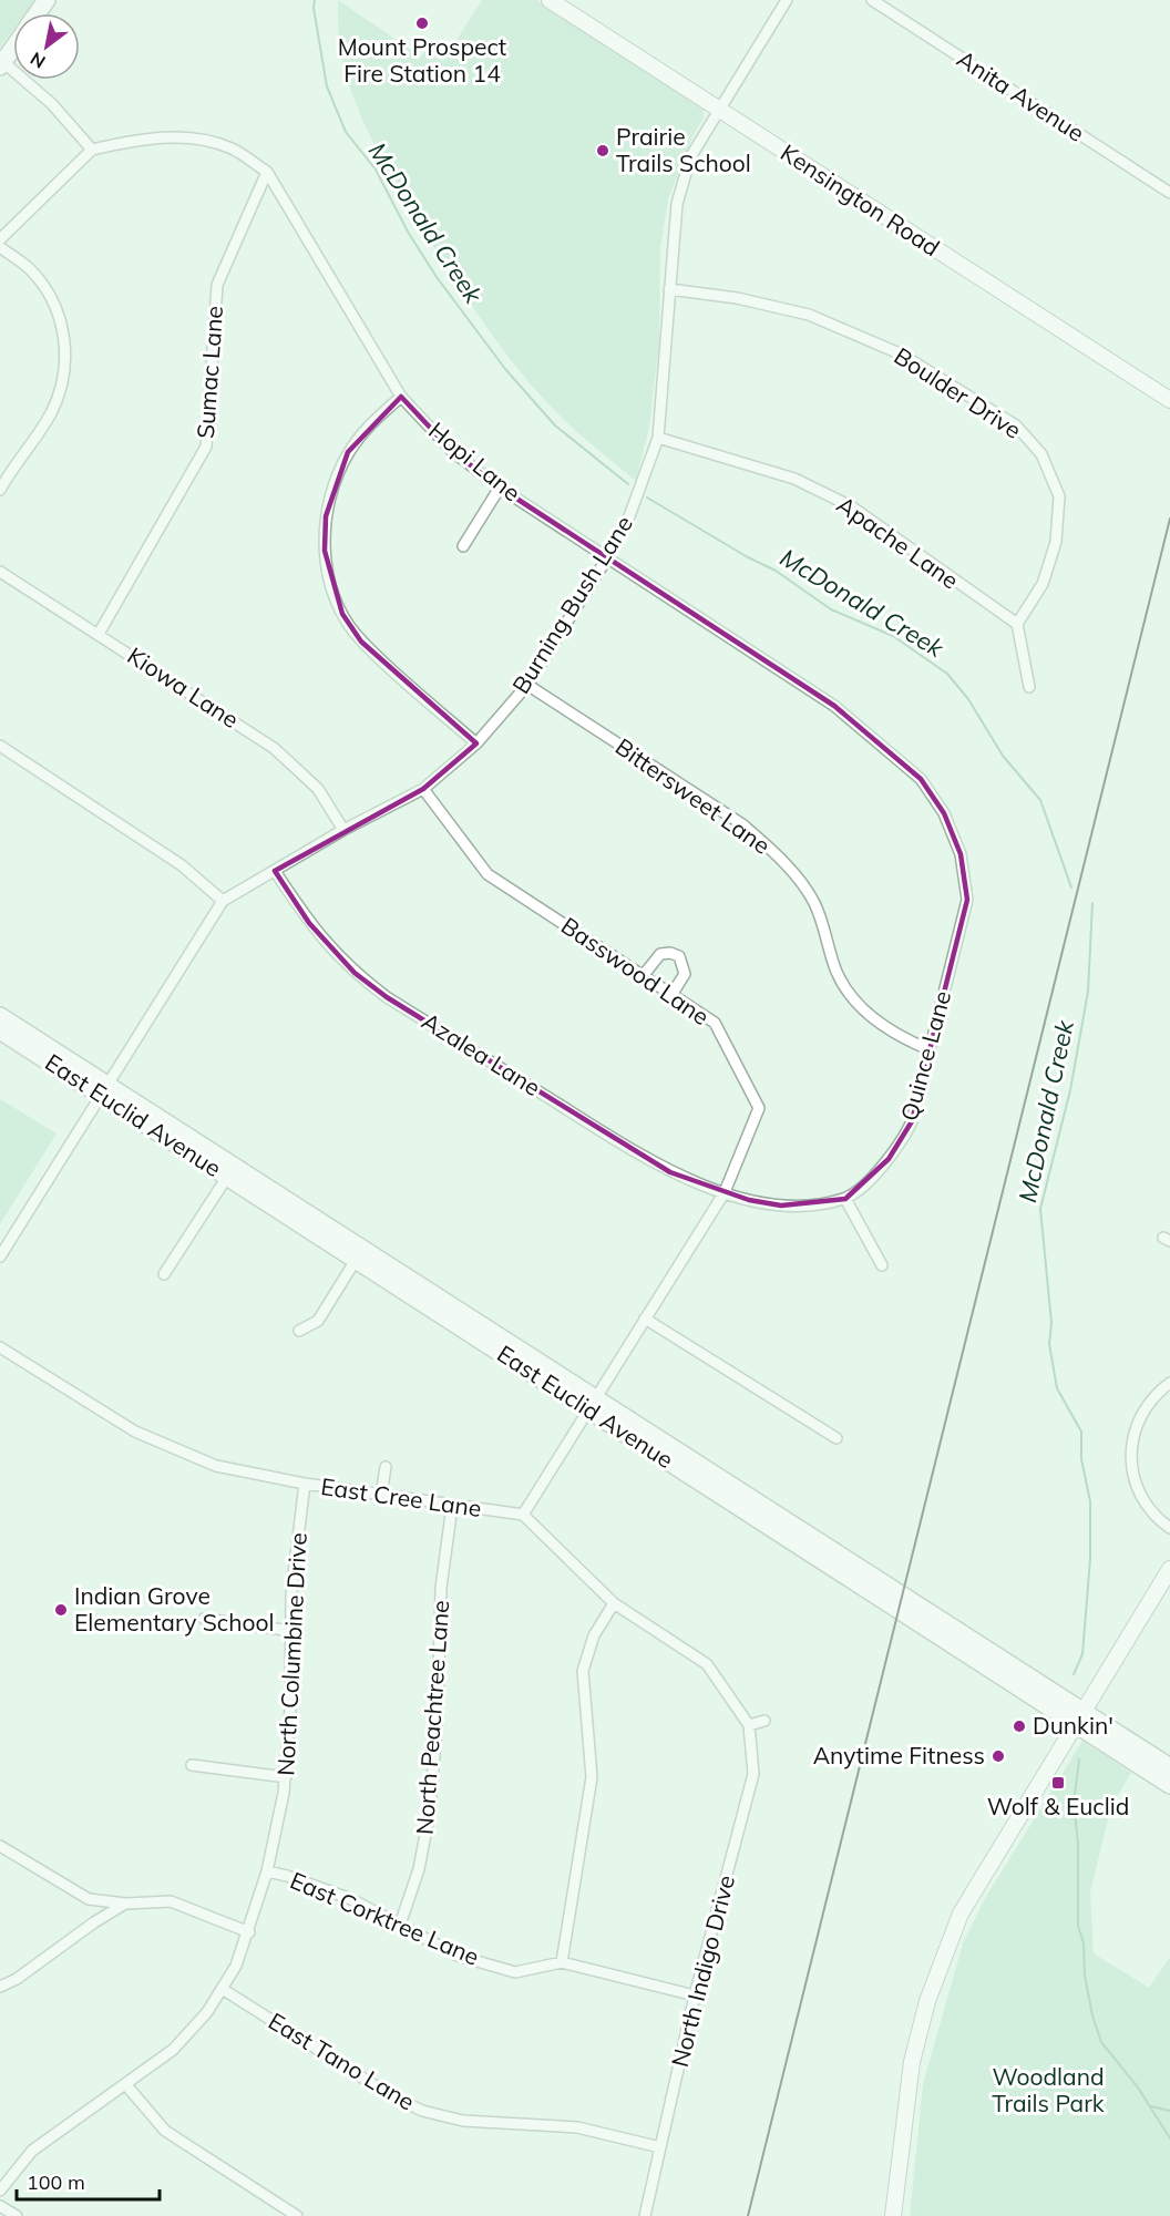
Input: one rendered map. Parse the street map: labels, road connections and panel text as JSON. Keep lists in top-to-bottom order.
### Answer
{
  "streets": {
    "main road": ["Kensington Road", "East Euclid Avenue"],
    "street": [
      "Anita Avenue",
      "Sumac Lane",
      "Boulder Drive",
      "Hopi Lane",
      "Apache Lane",
      "Burning Bush Lane",
      "Kiowa Lane",
      "Bittersweet Lane",
      "Basswood Lane",
      "Azalea Lane",
      "Quince Lane",
      "East Cree Lane",
      "North Columbine Drive",
      "North Peachtree Lane",
      "East Corktree Lane",
      "North Indigo Drive",
      "East Tano Lane"
    ]
  },
  "crossings": [
    ["Kensington Road", "Burning Bush Lane"],
    ["Sumac Lane", "Hopi Lane"],
    ["Sumac Lane", "Kiowa Lane"],
    ["Boulder Drive", "Apache Lane"],
    ["Boulder Drive", "Burning Bush Lane"],
    ["Hopi Lane", "Burning Bush Lane"],
    ["Hopi Lane", "Quince Lane"],
    ["Apache Lane", "Burning Bush Lane"],
    ["Burning Bush Lane", "Kiowa Lane"],
    ["Burning Bush Lane", "Bittersweet Lane"],
    ["Burning Bush Lane", "Basswood Lane"],
    ["Burning Bush Lane", "Azalea Lane"],
    ["Burning Bush Lane", "East Euclid Avenue"],
    ["Bittersweet Lane", "Quince Lane"],
    ["Basswood Lane", "Azalea Lane"],
    ["Basswood Lane", "East Euclid Avenue"],
    ["Basswood Lane", "East Cree Lane"],
    ["East Cree Lane", "North Columbine Drive"],
    ["East Cree Lane", "North Peachtree Lane"],
    ["North Columbine Drive", "East Corktree Lane"],
    ["North Columbine Drive", "East Tano Lane"],
    ["North Peachtree Lane", "East Corktree Lane"],
    ["East Corktree Lane", "North Indigo Drive"],
    ["North Indigo Drive", "East Tano Lane"]
  ],
  "water": ["McDonald Creek"],
  "parks": ["Woodland Trails Park"],
  "places": {
    "other": [
      "Mount Prospect Fire Station 14",
      "Prairie Trails School",
      "Indian Grove Elementary School",
      "Dunkin'",
      "Anytime Fitness"
    ],
    "transit": ["Wolf & Euclid"]
  },
  "scale_bar": "100 m",
  "north": "bottom left"
}
